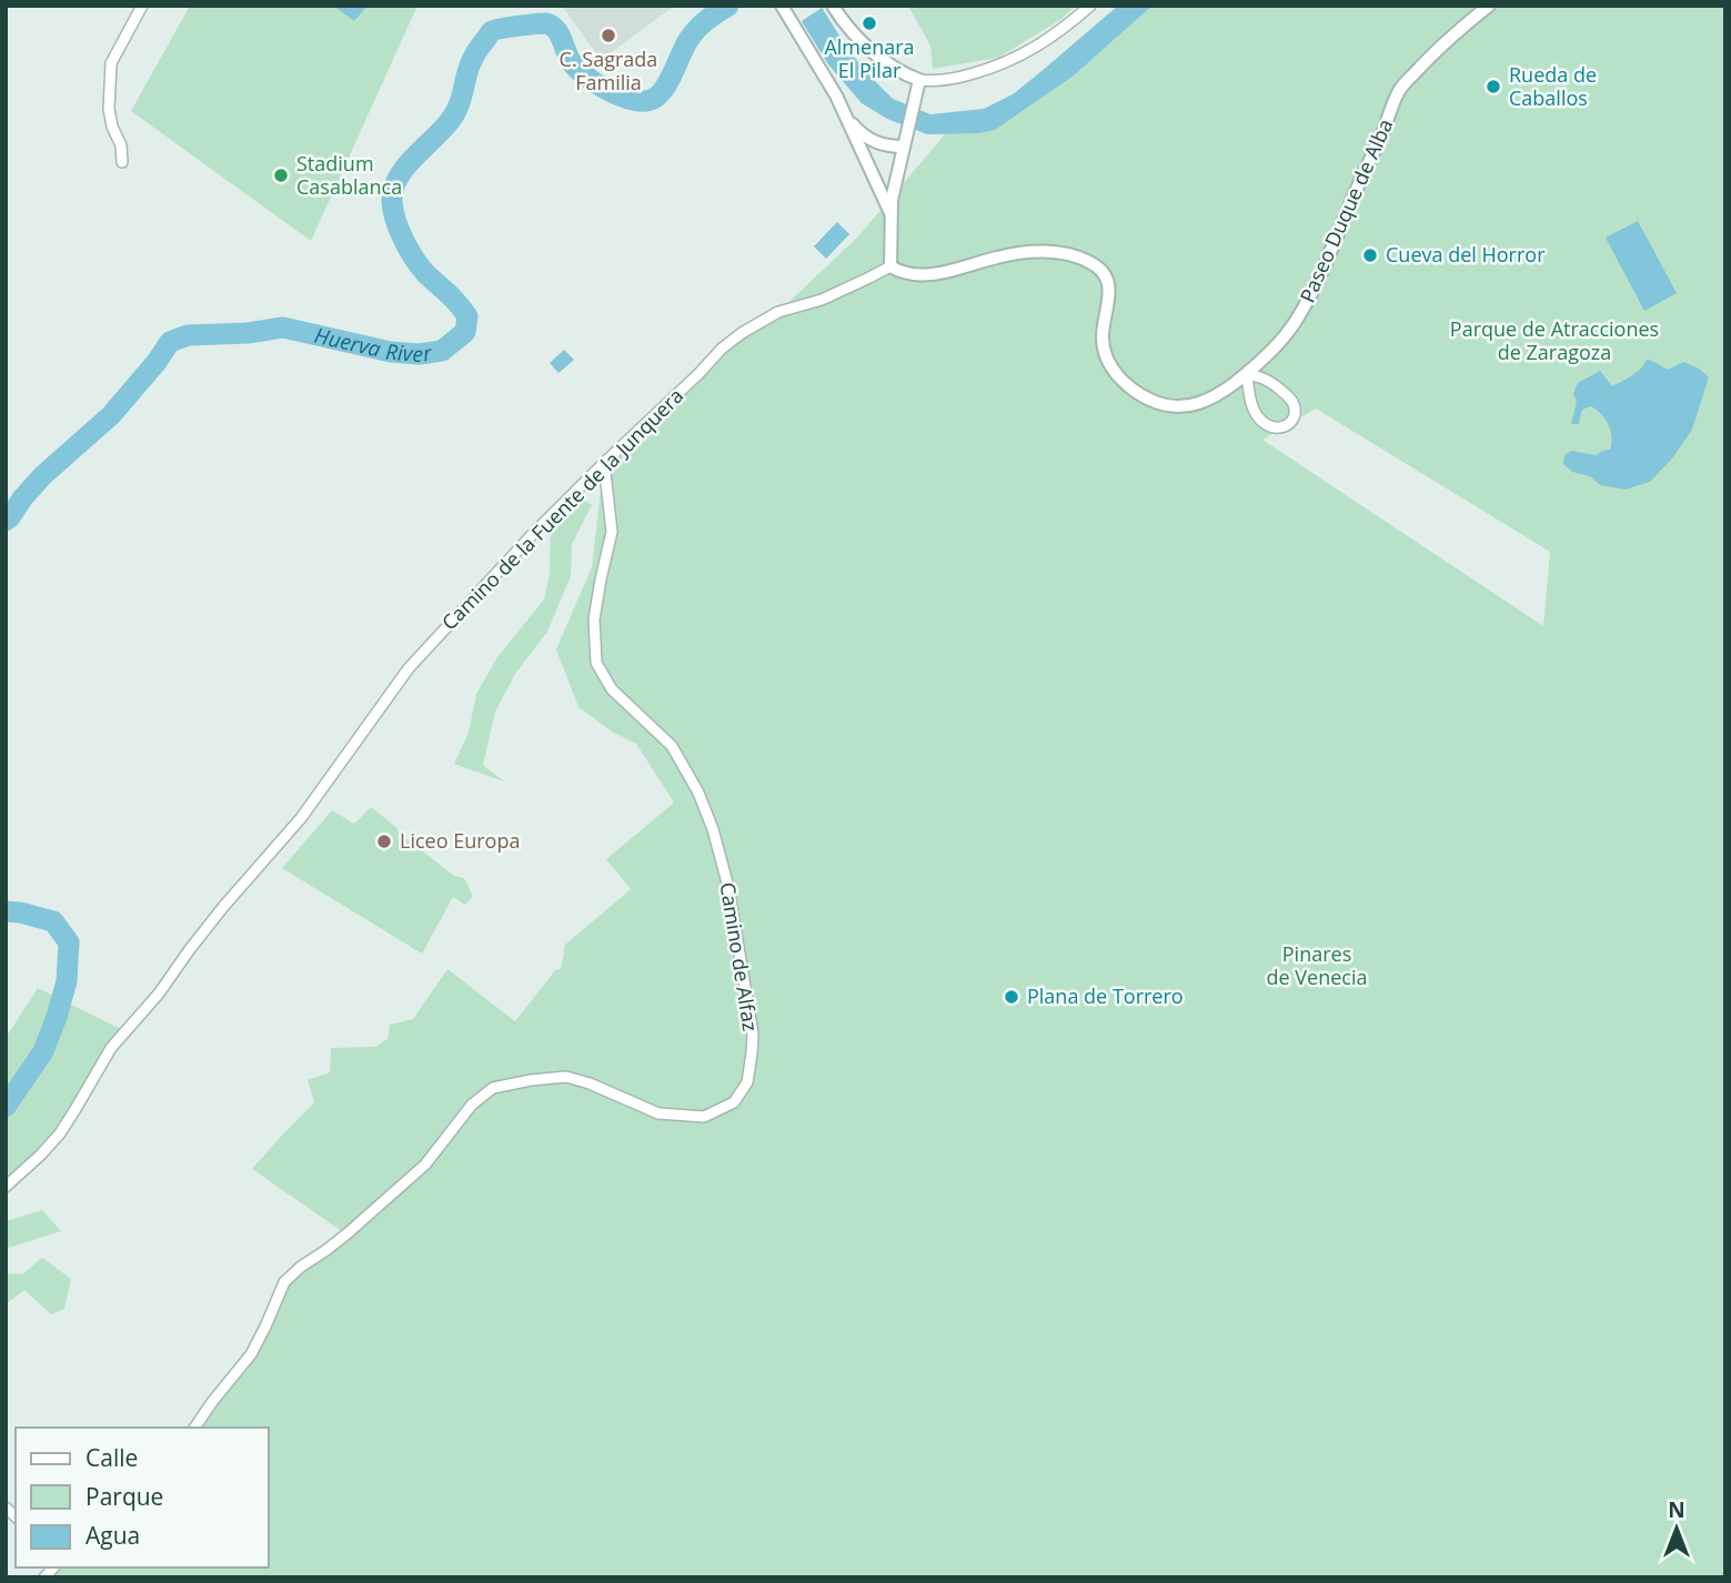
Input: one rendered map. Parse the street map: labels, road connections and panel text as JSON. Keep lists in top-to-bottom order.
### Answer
{
  "streets": {
    "street": ["Paseo Duque de Alba", "Camino de la Fuente de la Junquera", "Camino de Alfaz"]
  },
  "crossings": [
    ["Paseo Duque de Alba", "Camino de la Fuente de la Junquera"],
    ["Camino de la Fuente de la Junquera", "Camino de Alfaz"]
  ],
  "water": ["Huerva River"],
  "parks": ["Parque de Atracciones de Zaragoza", "Pinares de Venecia"],
  "places": [
    "Almenara El Pilar",
    "C. Sagrada Familia",
    "Rueda de Caballos",
    "Stadium Casablanca",
    "Cueva del Horror",
    "Liceo Europa",
    "Plana de Torrero"
  ],
  "legend": ["Calle", "Parque", "Agua"],
  "north": "top"
}
